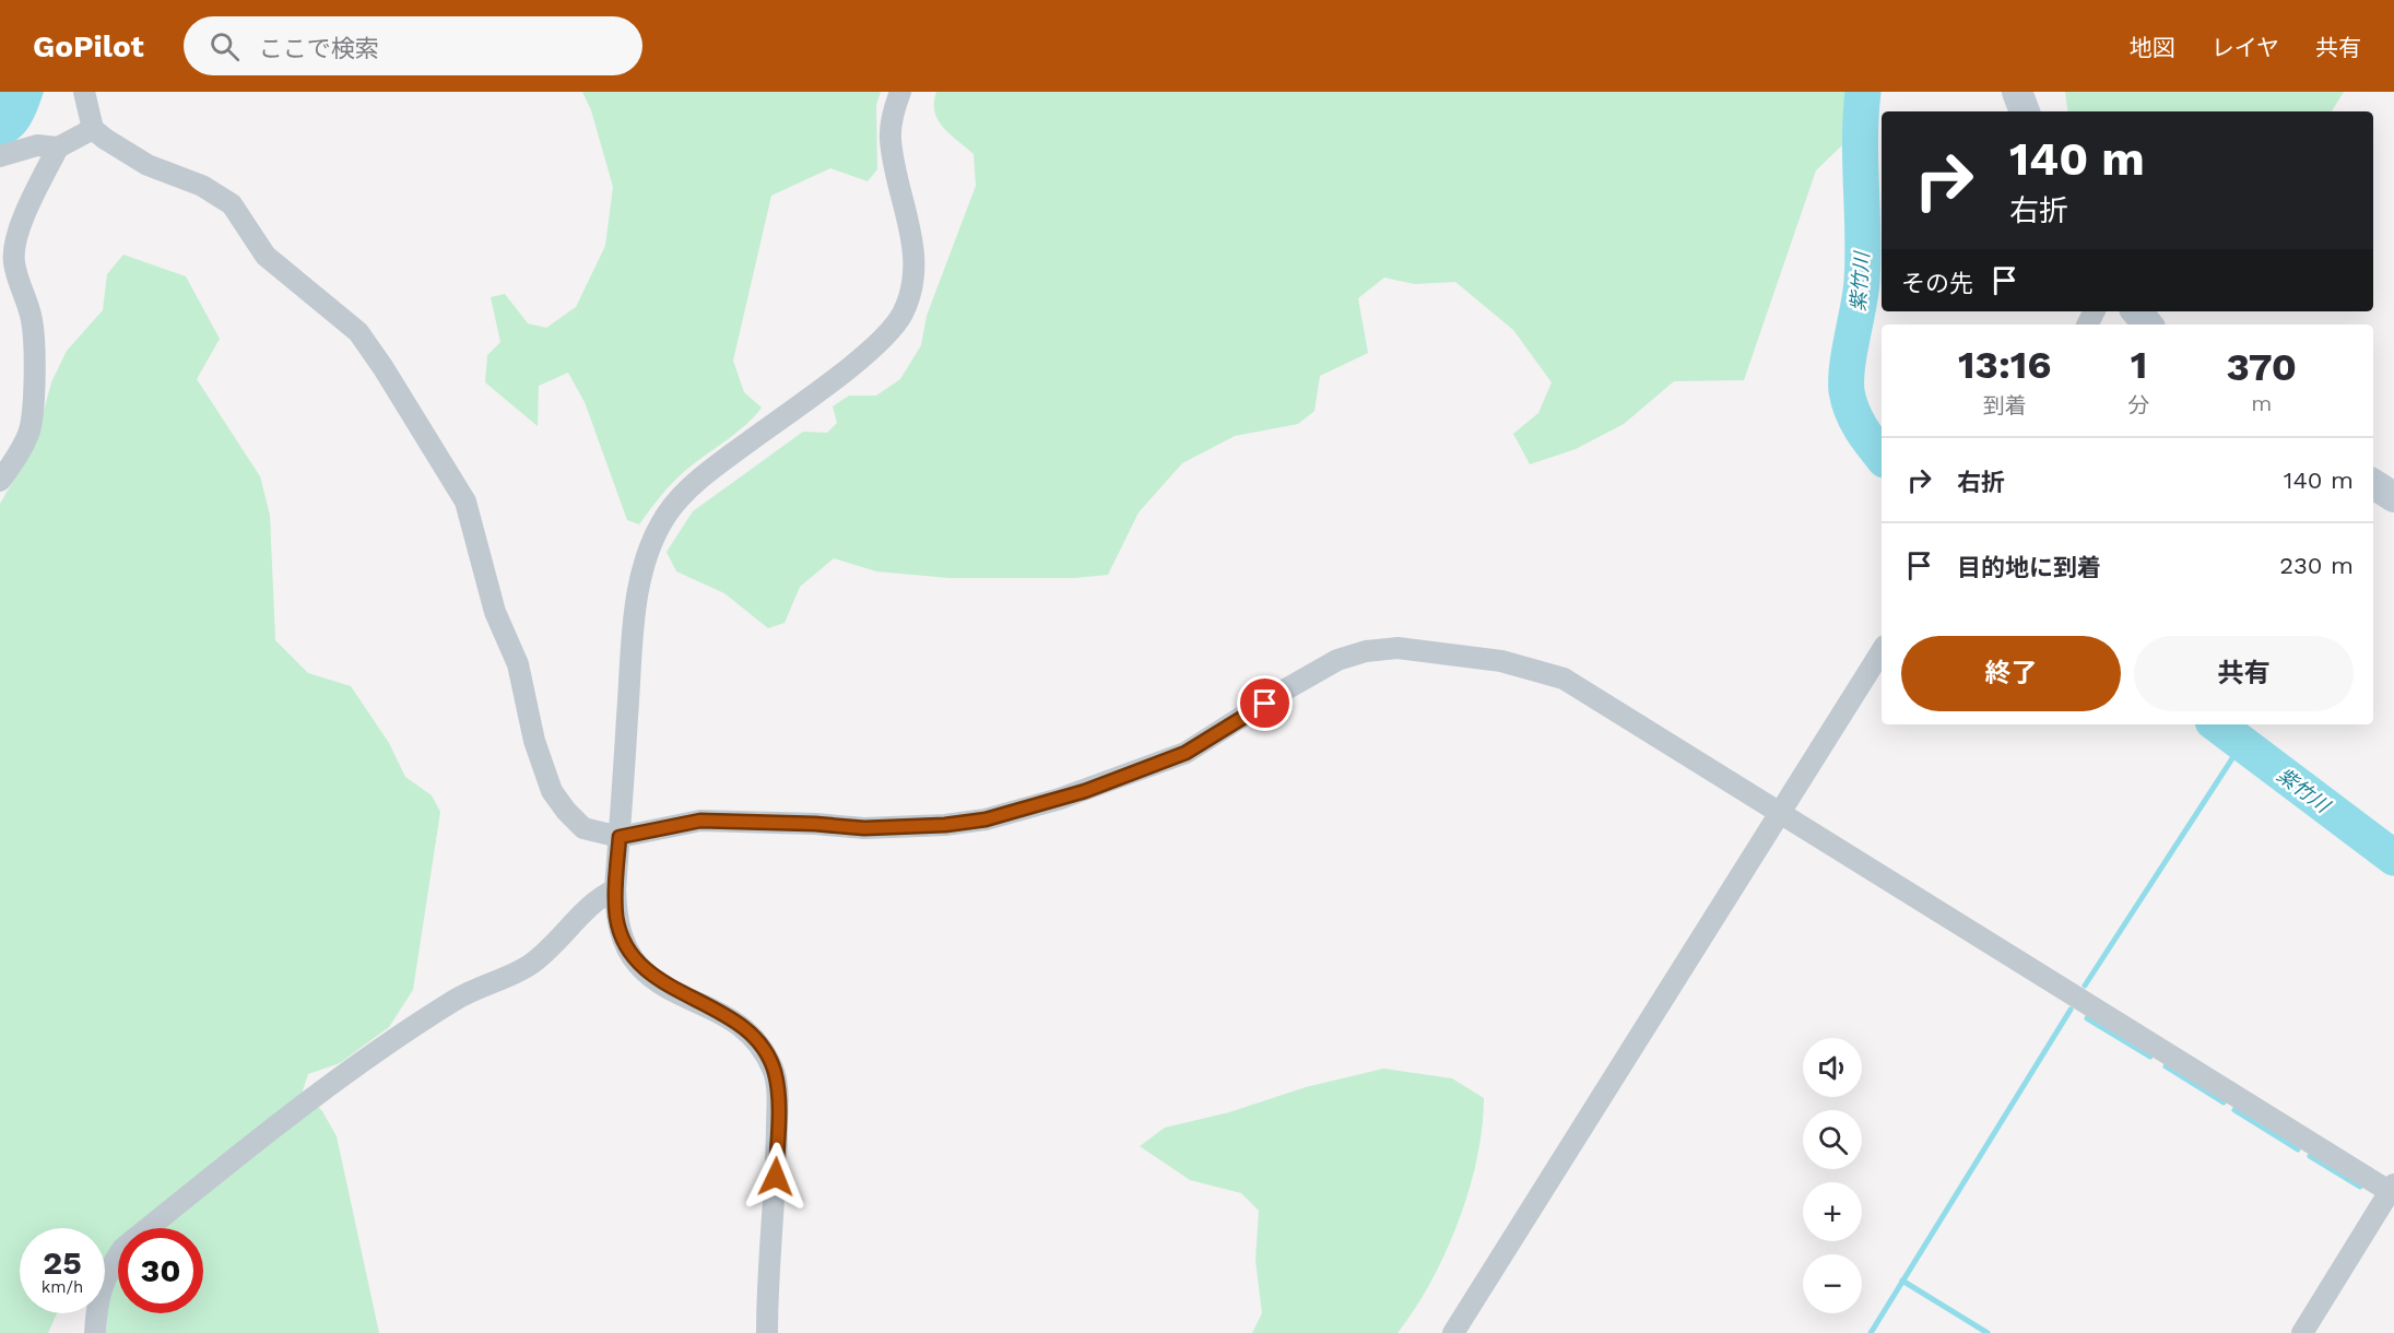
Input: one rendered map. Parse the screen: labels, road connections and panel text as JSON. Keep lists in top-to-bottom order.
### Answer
{
  "water": ["紫竹川"],
  "page": {
    "header": "GoPilot",
    "search": "ここで検索",
    "nav": ["地図", "レイヤ", "共有"],
    "turn": ["140 m", "右折"],
    "then": "その先",
    "eta": [
      "13:16",
      "到着",
      "1",
      "分",
      "370",
      "m"
    ],
    "list": [
      {
        "name": "右折",
        "value": "140 m"
      },
      {
        "name": "目的地に到着",
        "value": "230 m"
      }
    ],
    "buttons": ["終了", "共有"],
    "map_buttons": ["+", "−"],
    "speed": "25 km/h",
    "limit": "30"
  }
}
